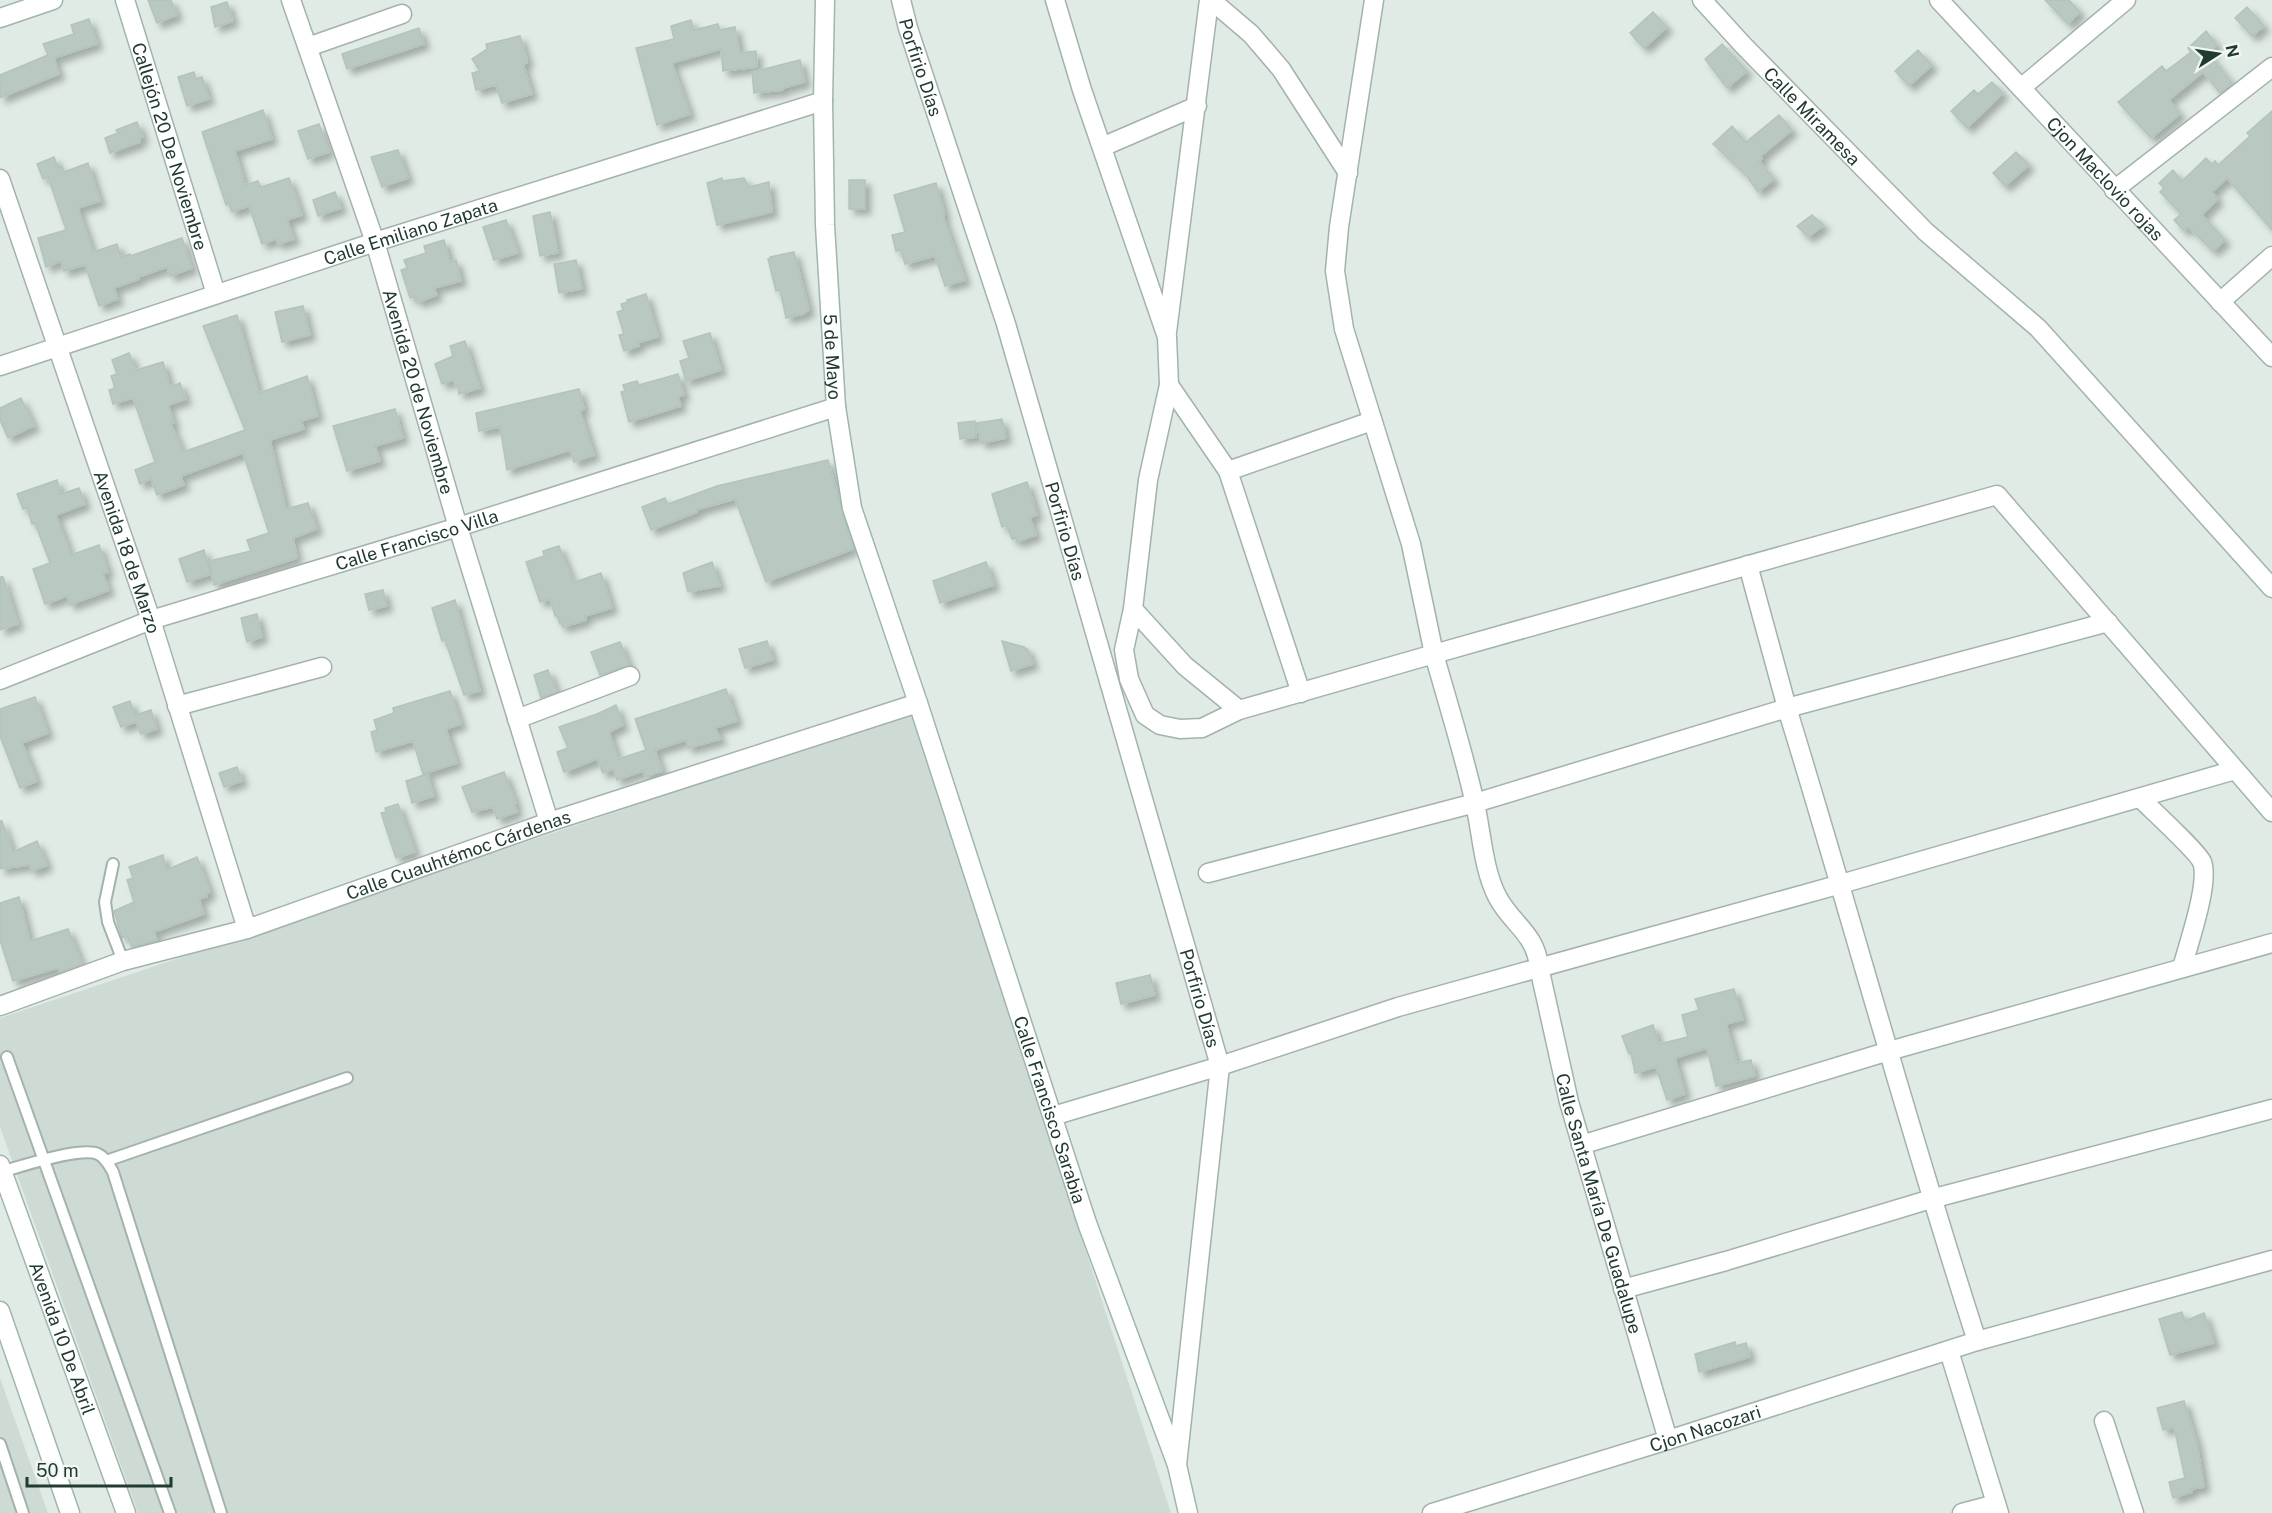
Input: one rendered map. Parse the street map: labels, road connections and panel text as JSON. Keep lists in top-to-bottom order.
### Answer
{
  "streets": {
    "street": [
      "Porfirio Días",
      "Calle Miramesa",
      "Callejón 20 De Noviembre",
      "Cjon Maclovio rojas",
      "Calle Emiliano Zapata",
      "5 de Mayo",
      "Avenida 20 de Noviembre",
      "Calle Francisco Villa",
      "Avenida 18 de Marzo",
      "Calle Cuauhtémoc Cárdenas",
      "Calle Francisco Sarabia",
      "Calle Santa María De Guadalupe",
      "Avenida 10 De Abril",
      "Cjon Nacozari"
    ]
  },
  "crossings": [
    ["Callejón 20 De Noviembre", "Calle Emiliano Zapata"],
    ["Calle Emiliano Zapata", "5 de Mayo"],
    ["Calle Emiliano Zapata", "Avenida 20 de Noviembre"],
    ["Calle Emiliano Zapata", "Avenida 18 de Marzo"],
    ["5 de Mayo", "Calle Francisco Villa"],
    ["5 de Mayo", "Calle Cuauhtémoc Cárdenas"],
    ["5 de Mayo", "Calle Francisco Sarabia"],
    ["Avenida 20 de Noviembre", "Calle Francisco Villa"],
    ["Avenida 20 de Noviembre", "Calle Cuauhtémoc Cárdenas"],
    ["Calle Francisco Villa", "Avenida 18 de Marzo"],
    ["Avenida 18 de Marzo", "Calle Cuauhtémoc Cárdenas"],
    ["Calle Cuauhtémoc Cárdenas", "Calle Francisco Sarabia"],
    ["Calle Santa María De Guadalupe", "Cjon Nacozari"]
  ],
  "scale_bar": "50 m",
  "north": "right"
}
